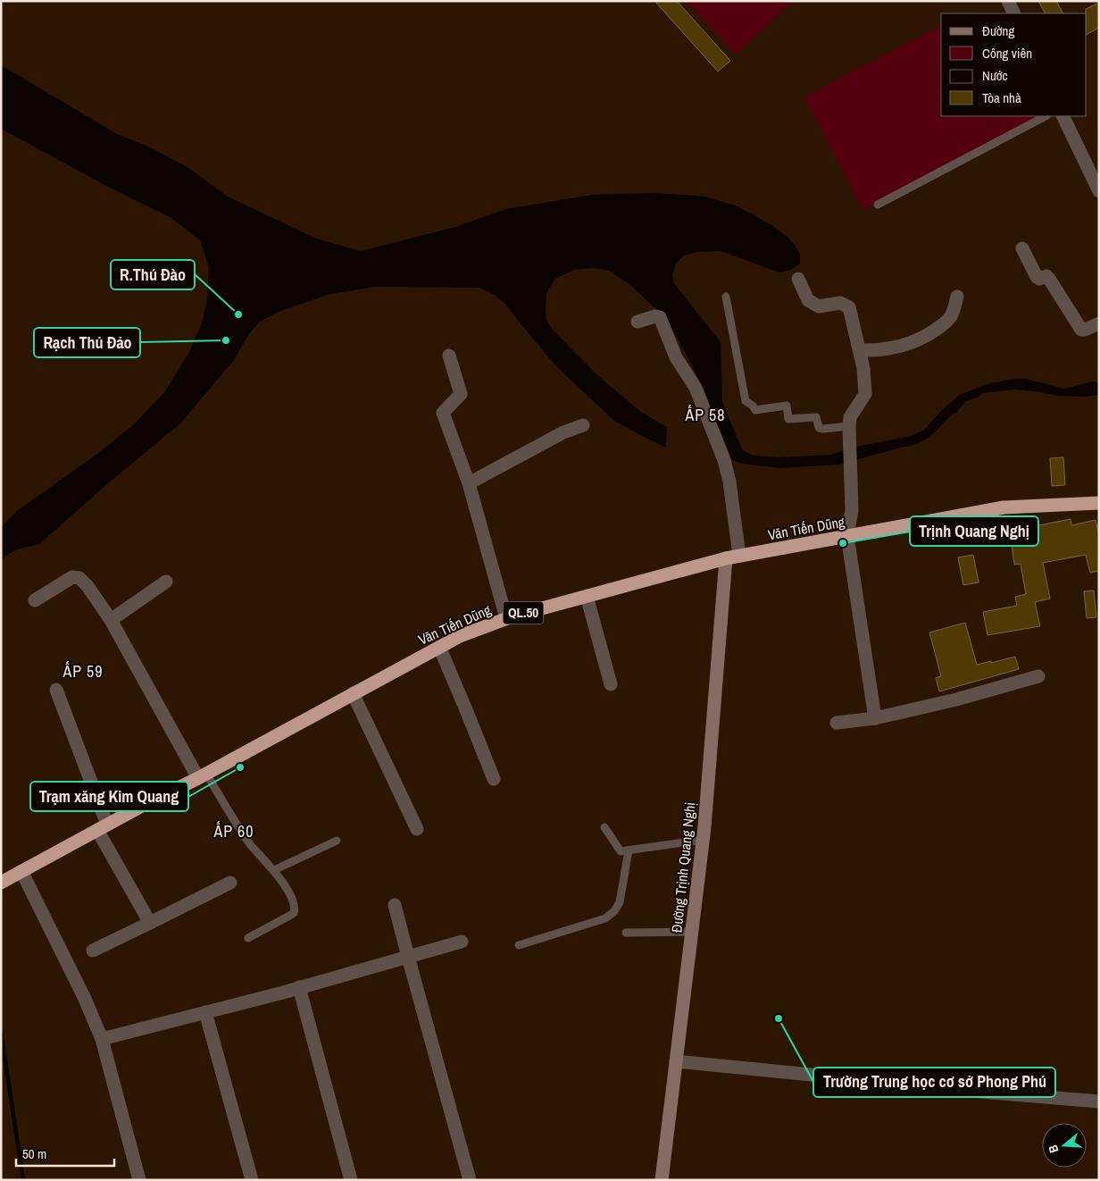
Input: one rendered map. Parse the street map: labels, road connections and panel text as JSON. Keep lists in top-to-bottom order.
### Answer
{
  "streets": {
    "highway": ["Văn Tiến Dũng", "QL.50"],
    "main road": ["Đường Trịnh Quang Nghị"]
  },
  "crossings": [
    ["Văn Tiến Dũng", "Đường Trịnh Quang Nghị"]
  ],
  "districts": ["ẤP 58", "ẤP 59", "ẤP 60"],
  "places": [
    "R.Thú Đào",
    "Rạch Thủ Đảo",
    "Trịnh Quang Nghị",
    "Trạm xăng Kim Quang",
    "Trường Trung học cơ sở Phong Phú"
  ],
  "legend": [
    "Đường",
    "Công viên",
    "Nước",
    "Tòa nhà"
  ],
  "scale_bar": "50 m",
  "north": "left"
}
